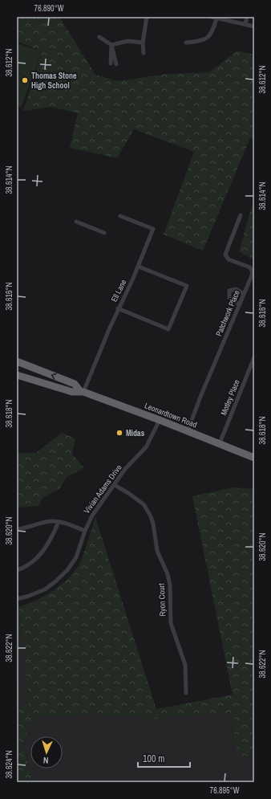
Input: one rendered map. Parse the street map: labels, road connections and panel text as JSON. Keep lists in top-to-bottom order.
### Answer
{
  "streets": {
    "highway": ["Leonardtown Road"],
    "street": [
      "Ell Lane",
      "Patchwork Place",
      "Motley Place",
      "Vivian Adams Drive",
      "Ryon Court"
    ]
  },
  "crossings": [
    ["Ell Lane", "Leonardtown Road"],
    ["Patchwork Place", "Leonardtown Road"],
    ["Motley Place", "Leonardtown Road"],
    ["Leonardtown Road", "Vivian Adams Drive"],
    ["Vivian Adams Drive", "Ryon Court"]
  ],
  "places": ["Thomas Stone High School", "Midas"],
  "scale_bar": "100 m",
  "north": "bottom",
  "coordinates": [
    "76.890°W",
    "38.612°N",
    "38.614°N",
    "38.616°N",
    "38.618°N",
    "38.620°N",
    "38.622°N",
    "38.624°N",
    "76.895°W"
  ]
}
